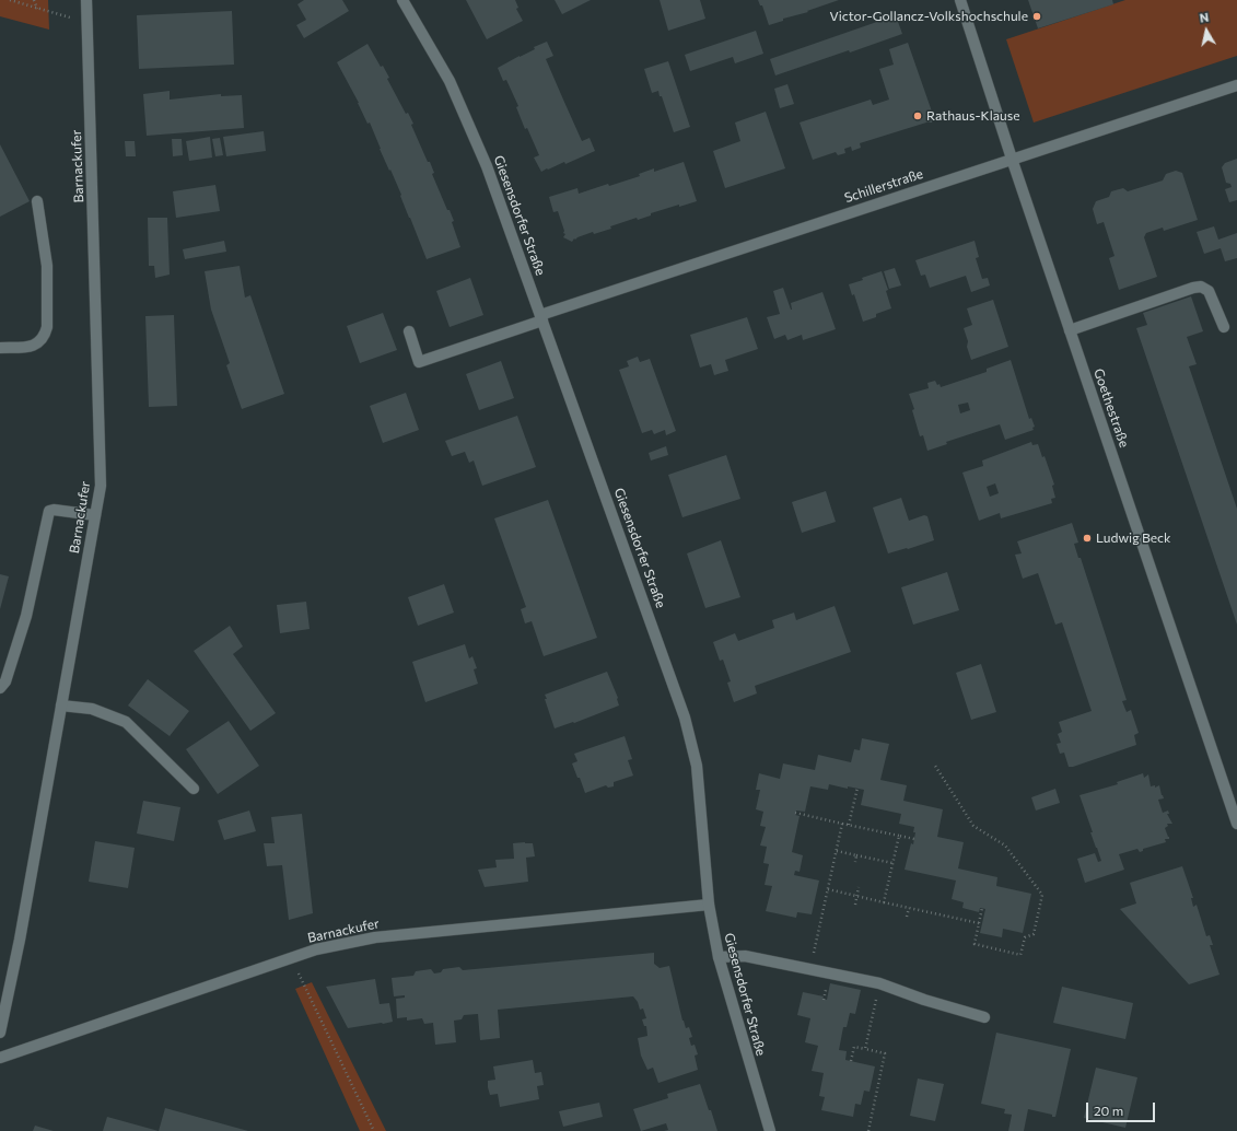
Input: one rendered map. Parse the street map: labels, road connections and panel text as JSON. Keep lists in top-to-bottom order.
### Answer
{
  "streets": {
    "street": [
      "Barnackufer",
      "Schillerstraße",
      "Giesensdorfer Straße",
      "Goethestraße"
    ]
  },
  "crossings": [
    ["Barnackufer", "Giesensdorfer Straße"],
    ["Schillerstraße", "Giesensdorfer Straße"],
    ["Schillerstraße", "Goethestraße"]
  ],
  "places": ["Victor-Gollancz-Volkshochschule", "Rathaus-Klause", "Ludwig Beck"],
  "scale_bar": "20 m",
  "north": "top"
}
